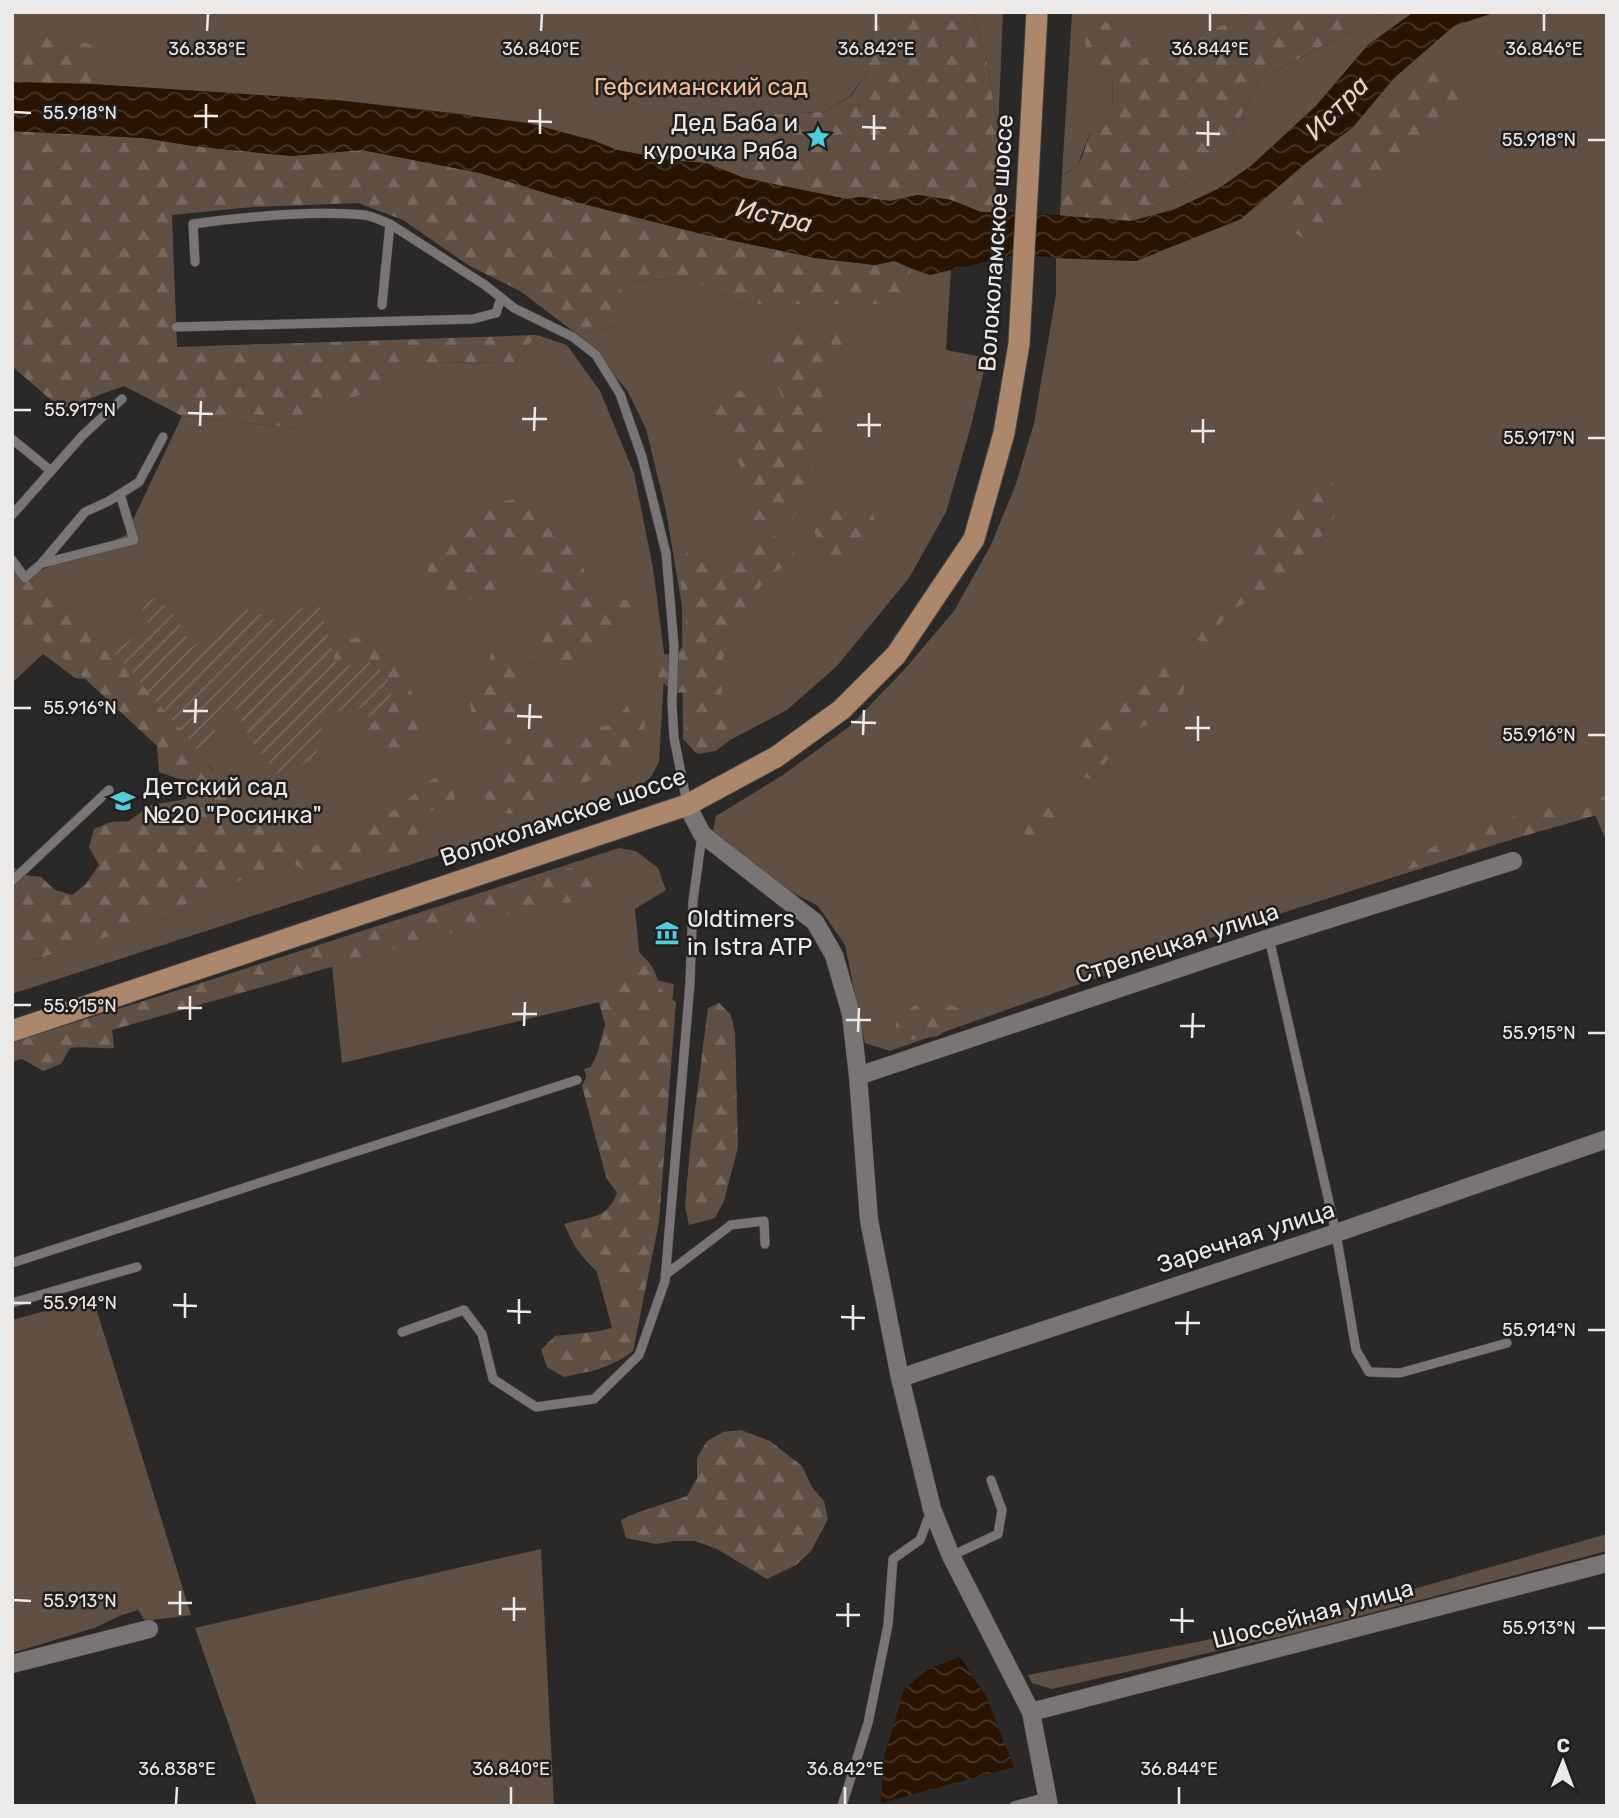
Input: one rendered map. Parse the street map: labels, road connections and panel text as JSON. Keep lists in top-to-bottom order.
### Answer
{
  "streets": {
    "main road": ["Волоколамское шоссе"],
    "street": ["Стрелецкая улица", "Заречная улица", "Шоссейная улица"]
  },
  "water": ["Истра"],
  "parks": ["Гефсиманский сад"],
  "places": {
    "place": ["Дед Баба и курочка Ряба"],
    "school or university": ["Детский сад №20 \"Росинка\""],
    "museum": ["Oldtimers in Istra ATP"]
  },
  "north": "top",
  "coordinates": [
    "36.838°E",
    "36.840°E",
    "36.842°E",
    "36.844°E",
    "36.846°E",
    "55.918°N",
    "55.917°N",
    "55.916°N",
    "55.915°N",
    "55.914°N",
    "55.913°N"
  ]
}
